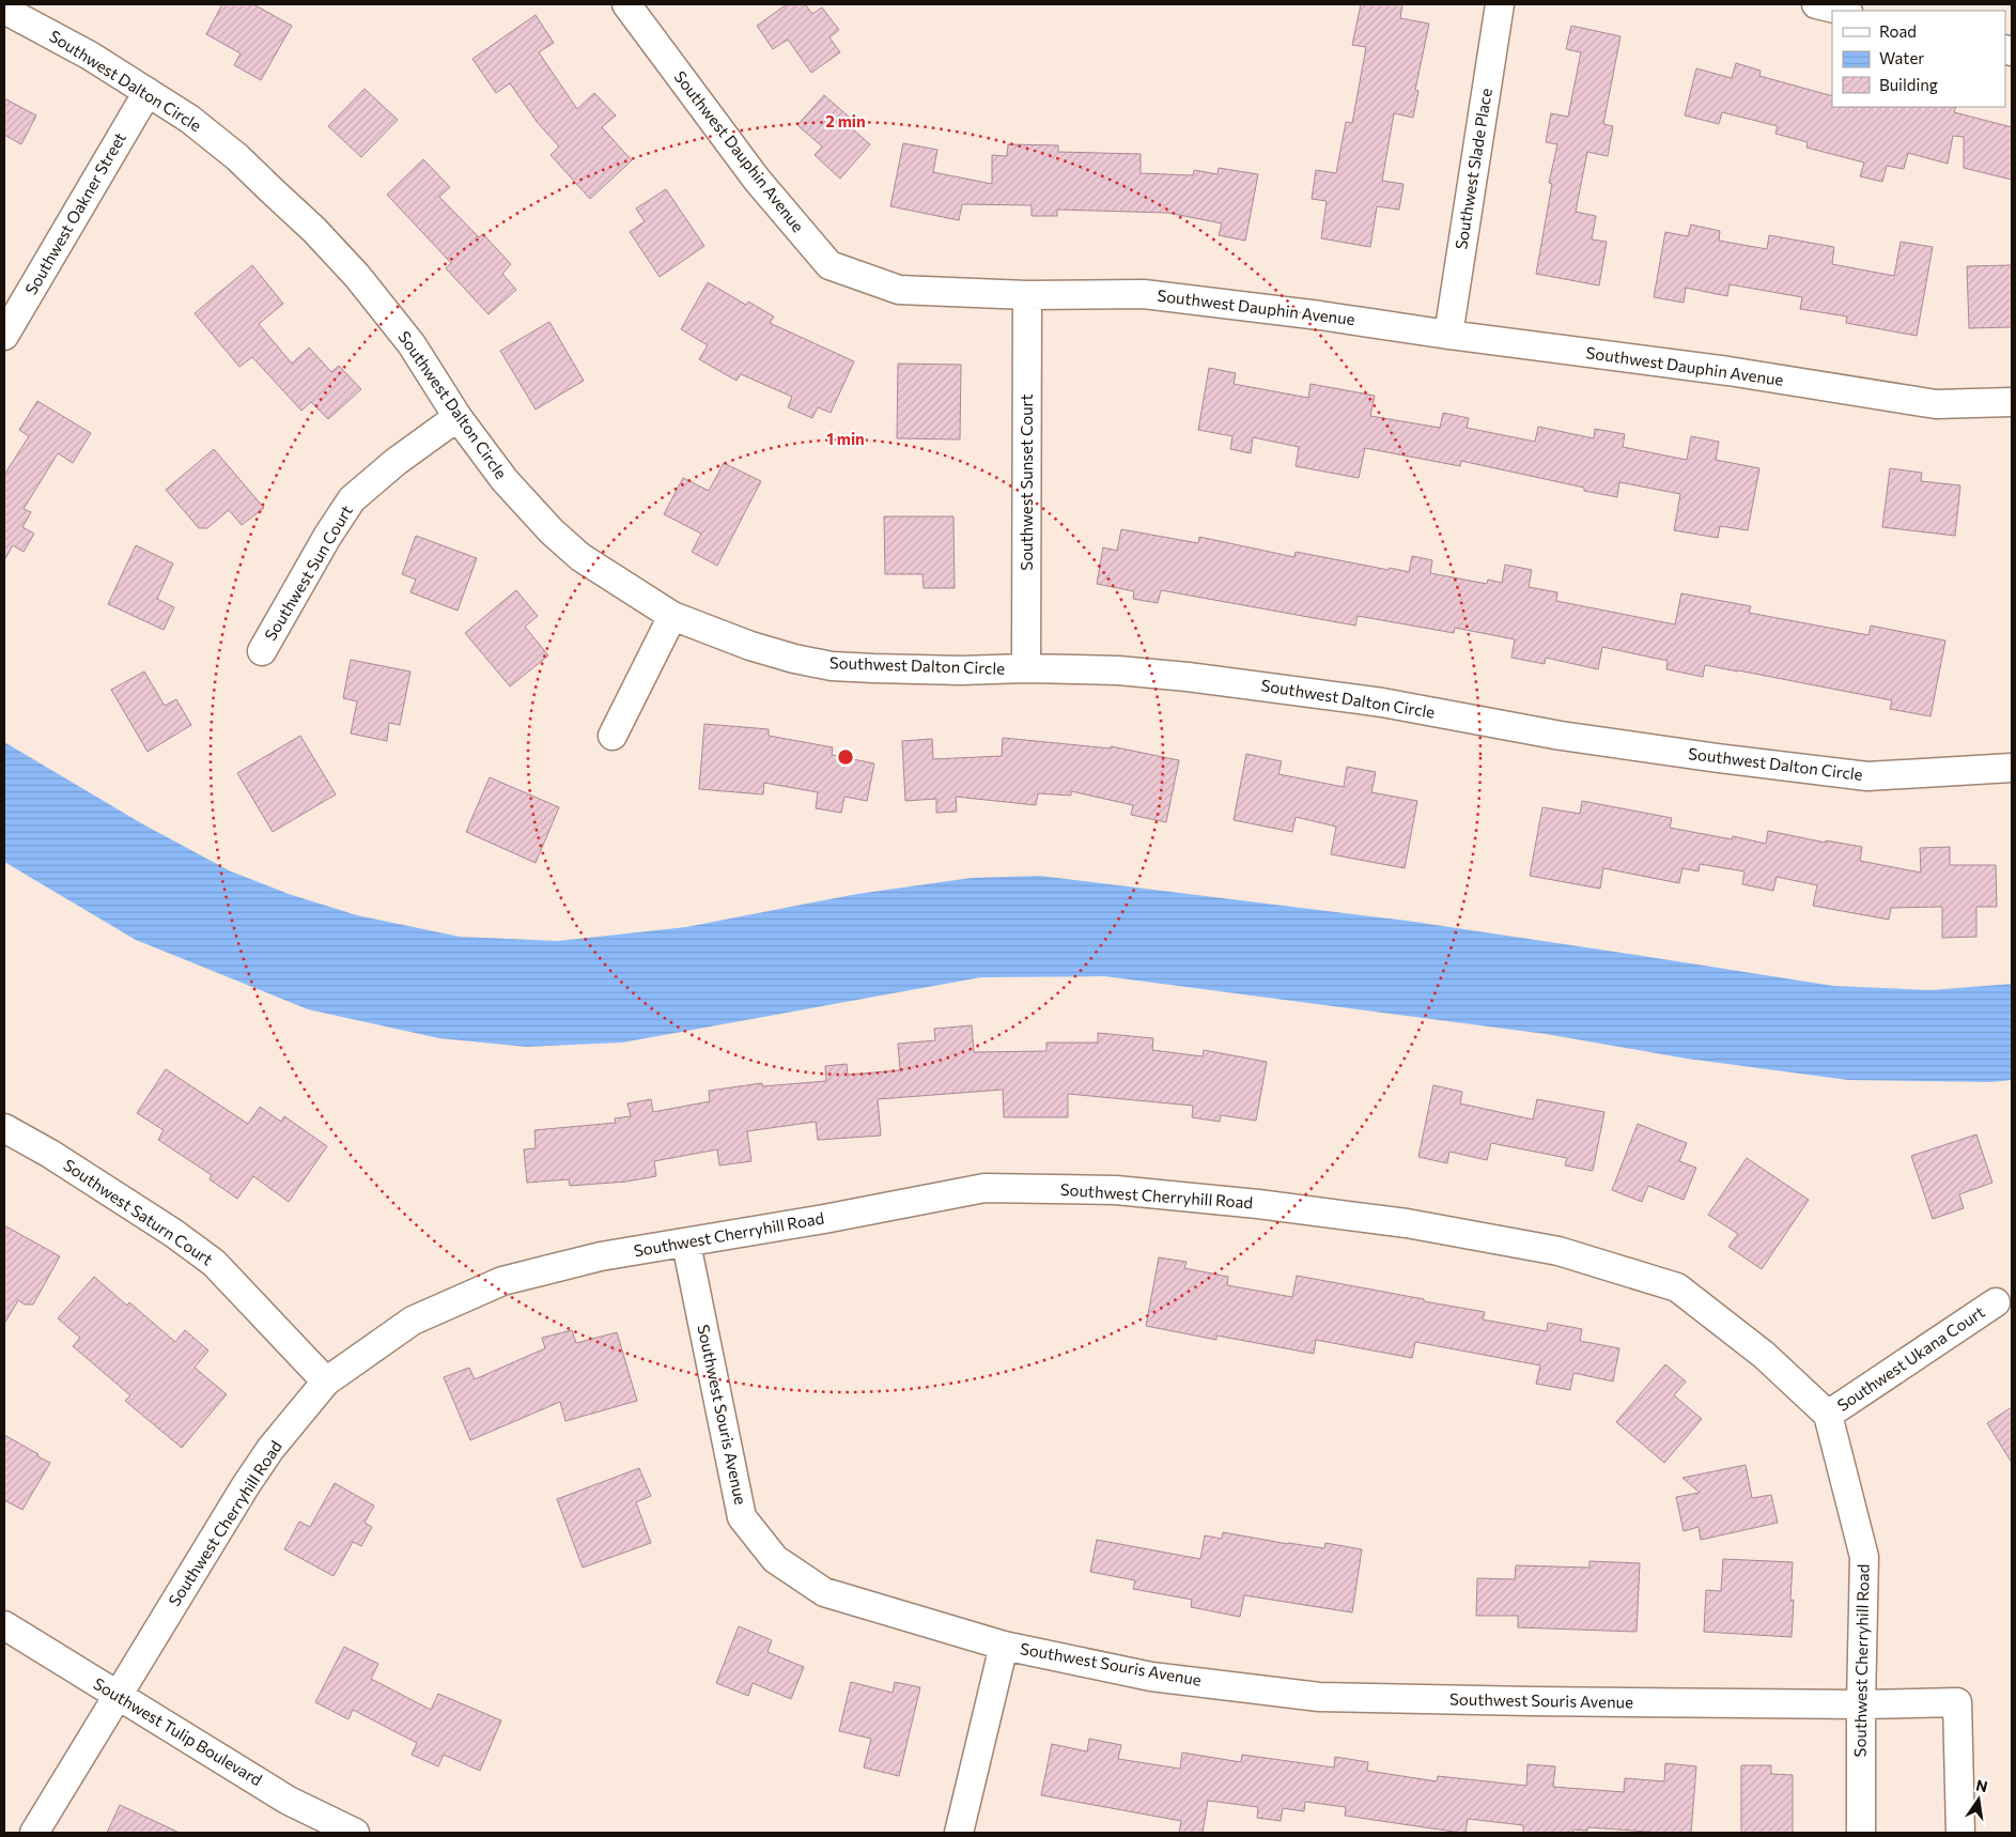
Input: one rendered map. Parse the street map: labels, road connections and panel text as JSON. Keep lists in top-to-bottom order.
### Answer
{
  "streets": {
    "street": [
      "Southwest Dalton Circle",
      "Southwest Dauphin Avenue",
      "Southwest Slade Place",
      "Southwest Oakner Street",
      "Southwest Sunset Court",
      "Southwest Sun Court",
      "Southwest Cherryhill Road",
      "Southwest Saturn Court",
      "Southwest Ukana Court",
      "Southwest Souris Avenue",
      "Southwest Tulip Boulevard"
    ]
  },
  "crossings": [
    ["Southwest Dalton Circle", "Southwest Oakner Street"],
    ["Southwest Dalton Circle", "Southwest Sunset Court"],
    ["Southwest Dalton Circle", "Southwest Sun Court"],
    ["Southwest Dauphin Avenue", "Southwest Slade Place"],
    ["Southwest Dauphin Avenue", "Southwest Sunset Court"],
    ["Southwest Cherryhill Road", "Southwest Saturn Court"],
    ["Southwest Cherryhill Road", "Southwest Ukana Court"],
    ["Southwest Cherryhill Road", "Southwest Souris Avenue"],
    ["Southwest Cherryhill Road", "Southwest Tulip Boulevard"]
  ],
  "legend": ["Road", "Water", "Building"],
  "north": "top",
  "rings": ["2 min", "1 min"]
}
